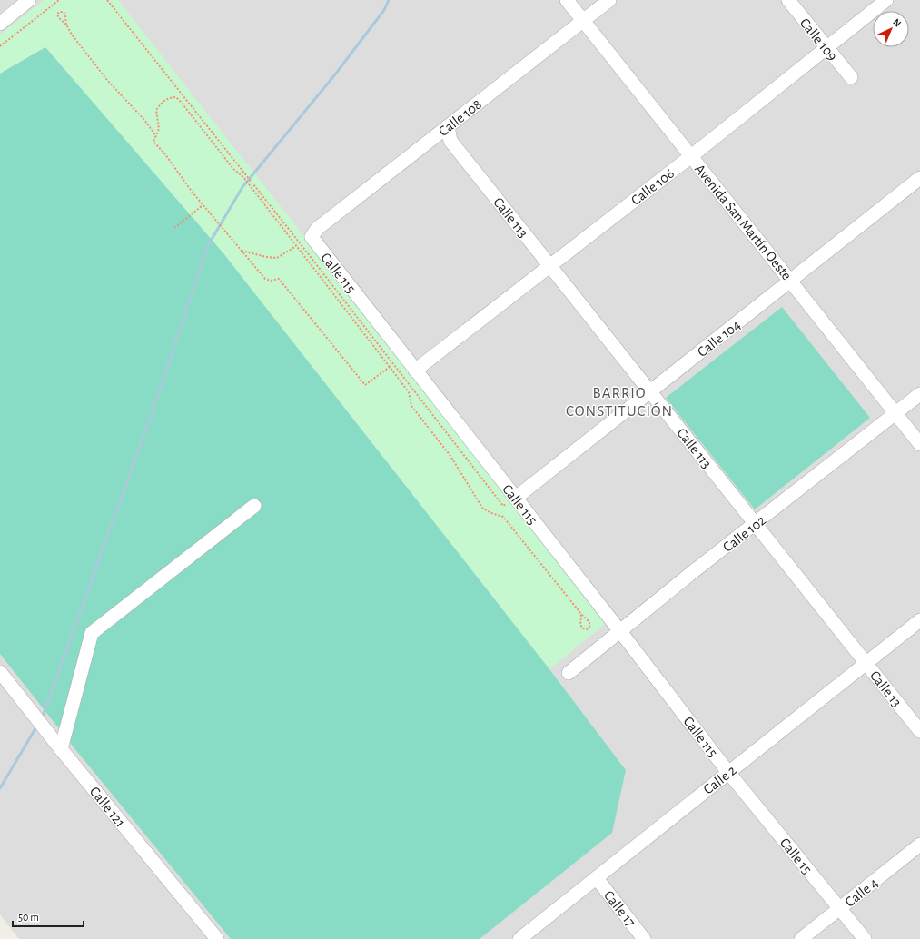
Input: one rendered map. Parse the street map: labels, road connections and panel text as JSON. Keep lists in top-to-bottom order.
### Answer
{
  "streets": {
    "street": [
      "Calle 109",
      "Calle 108",
      "Calle 106",
      "Calle 113",
      "Avenida San Martín Oeste",
      "Calle 115",
      "Calle 104",
      "Calle 102",
      "Calle 13",
      "Calle 2",
      "Calle 121",
      "Calle 15",
      "Calle 4",
      "Calle 17"
    ]
  },
  "crossings": [
    ["Calle 109", "Calle 106"],
    ["Calle 108", "Calle 113"],
    ["Calle 108", "Avenida San Martín Oeste"],
    ["Calle 108", "Calle 115"],
    ["Calle 106", "Calle 113"],
    ["Calle 106", "Avenida San Martín Oeste"],
    ["Calle 106", "Calle 115"],
    ["Calle 113", "Calle 104"],
    ["Calle 113", "Calle 102"],
    ["Calle 113", "Calle 13"],
    ["Calle 113", "Calle 2"],
    ["Avenida San Martín Oeste", "Calle 104"],
    ["Avenida San Martín Oeste", "Calle 102"],
    ["Calle 115", "Calle 104"],
    ["Calle 115", "Calle 102"],
    ["Calle 115", "Calle 2"],
    ["Calle 115", "Calle 15"],
    ["Calle 13", "Calle 2"],
    ["Calle 2", "Calle 15"],
    ["Calle 2", "Calle 17"],
    ["Calle 15", "Calle 4"]
  ],
  "districts": ["BARRIO CONSTITUCIÓN"],
  "scale_bar": "50 m",
  "north": "top right"
}
